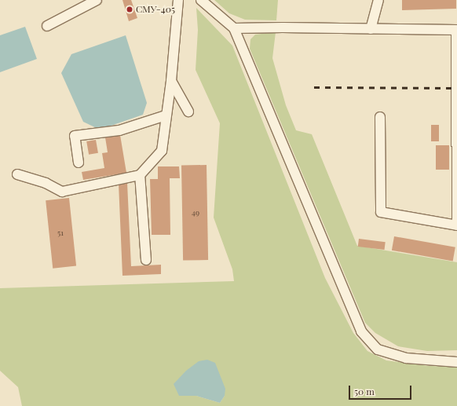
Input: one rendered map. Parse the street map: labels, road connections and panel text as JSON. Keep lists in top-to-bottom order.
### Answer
{
  "places": ["СМУ-405"],
  "house_numbers": ["49", "51"],
  "scale_bar": "50 m"
}
